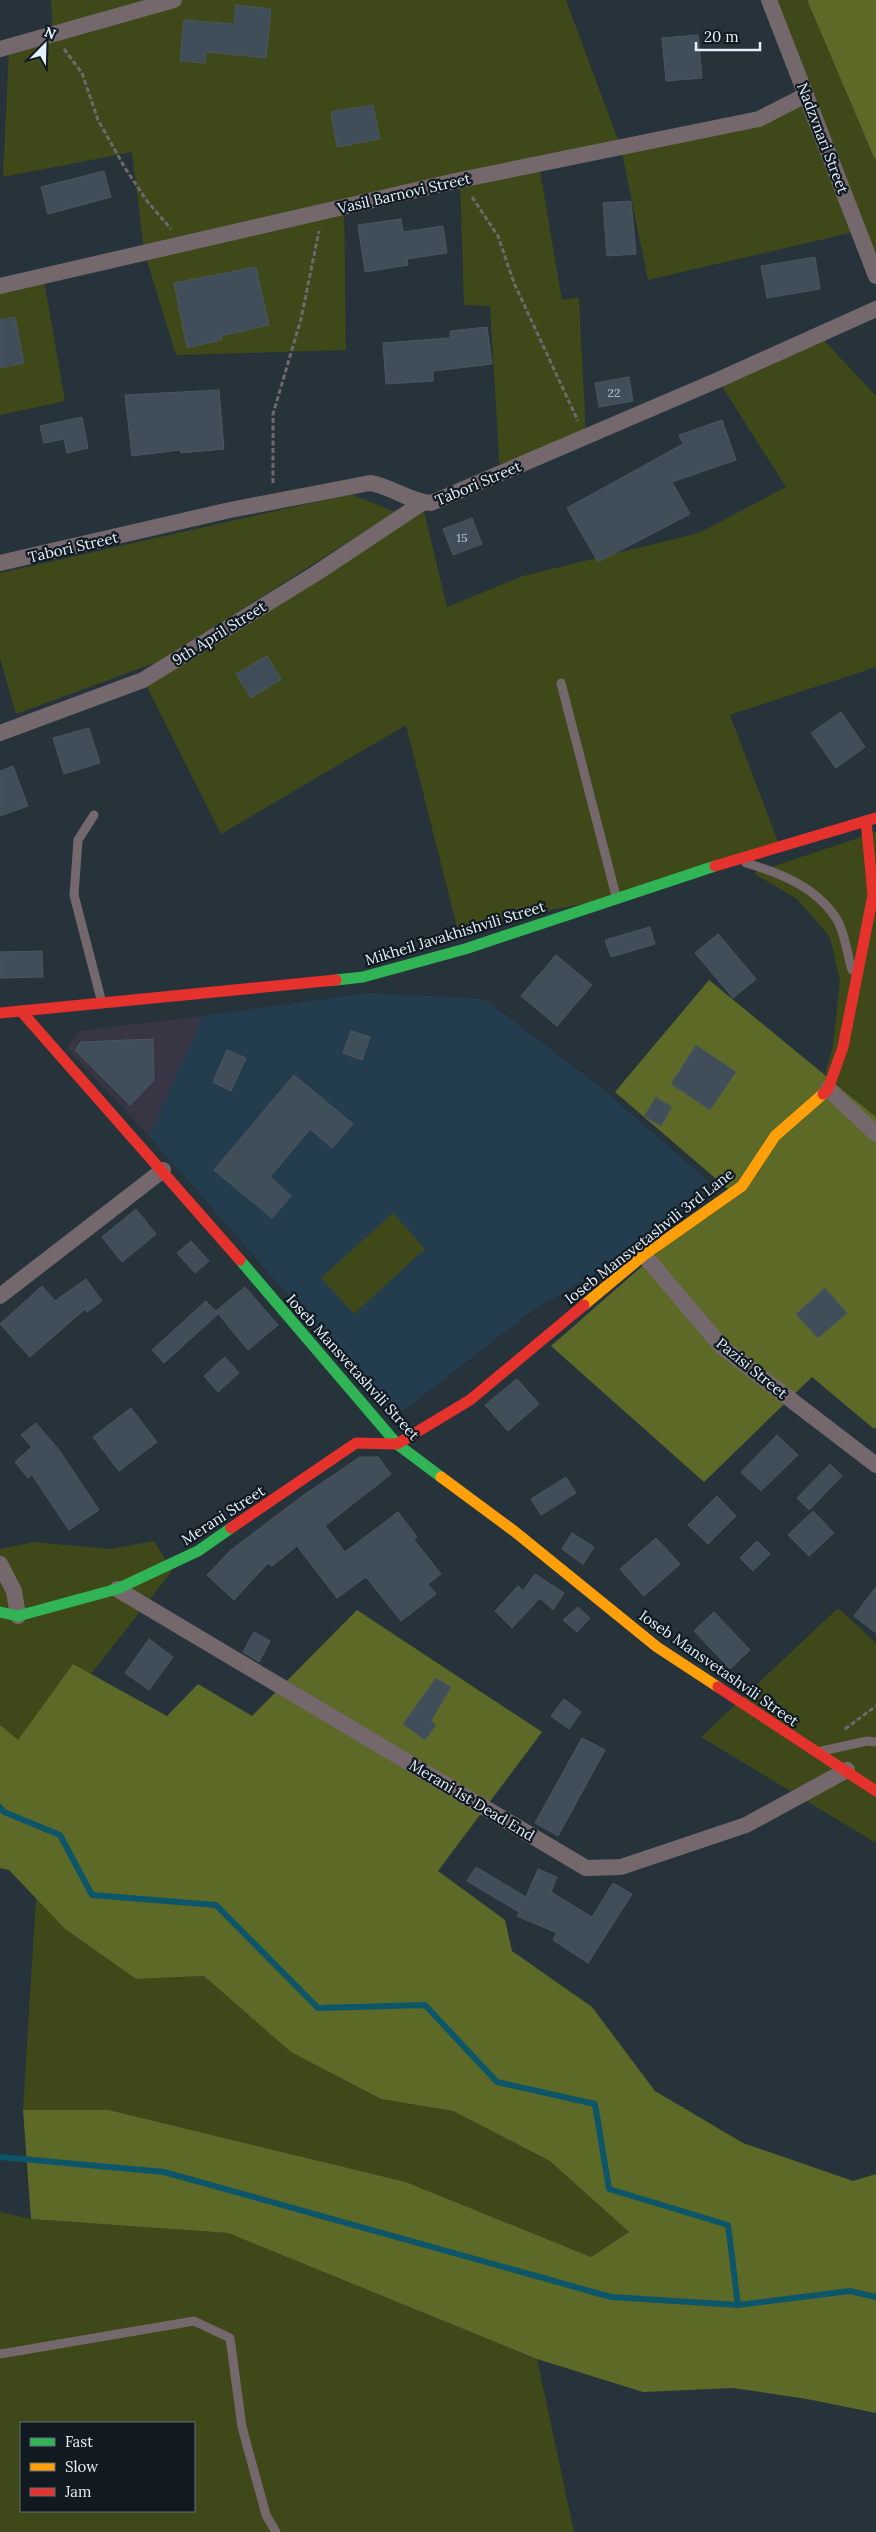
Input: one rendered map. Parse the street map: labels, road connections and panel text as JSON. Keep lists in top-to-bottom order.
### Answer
{
  "streets": {
    "street": [
      "Nadzvnari Street",
      "Vasil Barnovi Street",
      "Tabori Street",
      "9th April Street",
      "Mikheil Javakhishvili Street",
      "Ioseb Mansvetashvili 3rd Lane",
      "Ioseb Mansvetashvili Street",
      "Pazisi Street",
      "Merani Street",
      "Merani 1st Dead End"
    ]
  },
  "crossings": [
    ["Nadzvnari Street", "Vasil Barnovi Street"],
    ["Tabori Street", "9th April Street"],
    ["Mikheil Javakhishvili Street", "Ioseb Mansvetashvili 3rd Lane"],
    ["Mikheil Javakhishvili Street", "Ioseb Mansvetashvili Street"],
    ["Ioseb Mansvetashvili 3rd Lane", "Ioseb Mansvetashvili Street"],
    ["Ioseb Mansvetashvili 3rd Lane", "Pazisi Street"],
    ["Ioseb Mansvetashvili 3rd Lane", "Merani Street"],
    ["Ioseb Mansvetashvili Street", "Merani Street"],
    ["Ioseb Mansvetashvili Street", "Merani 1st Dead End"],
    ["Merani Street", "Merani 1st Dead End"]
  ],
  "house_numbers": ["22", "15"],
  "legend": ["Fast", "Slow", "Jam"],
  "scale_bar": "20 m",
  "north": "top right"
}
